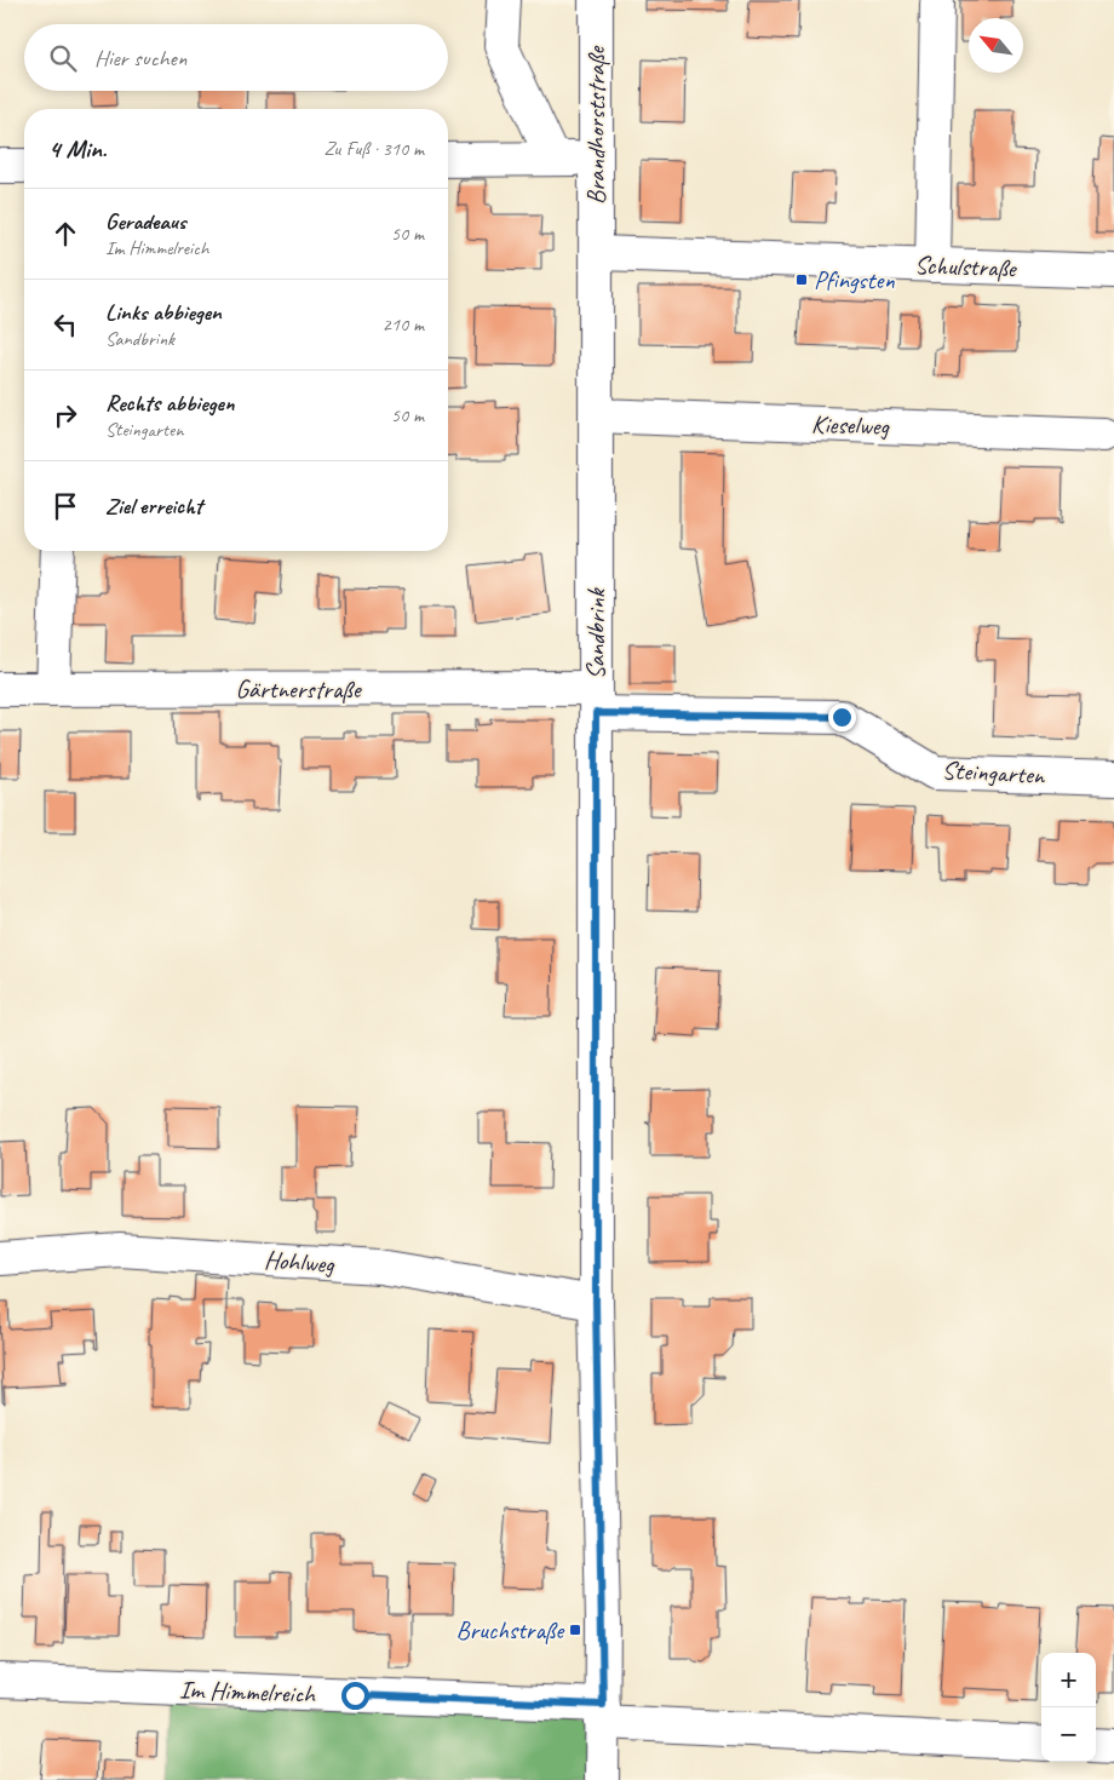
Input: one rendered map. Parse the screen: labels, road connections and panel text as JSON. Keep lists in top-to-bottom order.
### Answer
{
  "streets": {
    "street": [
      "Brandhorststraße",
      "Schulstraße",
      "Kieselweg",
      "Sandbrink",
      "Gärtnerstraße",
      "Steingarten",
      "Hohlweg",
      "Im Himmelreich"
    ]
  },
  "crossings": [
    ["Brandhorststraße", "Schulstraße"],
    ["Brandhorststraße", "Sandbrink"],
    ["Schulstraße", "Sandbrink"],
    ["Kieselweg", "Sandbrink"],
    ["Sandbrink", "Gärtnerstraße"],
    ["Sandbrink", "Steingarten"],
    ["Sandbrink", "Hohlweg"],
    ["Sandbrink", "Im Himmelreich"],
    ["Gärtnerstraße", "Steingarten"]
  ],
  "places": {
    "transit": ["Pfingsten", "Bruchstraße"]
  },
  "north": "top left",
  "page": {
    "search": "Hier suchen",
    "heading": ["4 Min.", "Zu Fuß · 310 m"],
    "list": [
      ["Geradeaus", "Im Himmelreich", "50 m"],
      ["Links abbiegen", "Sandbrink", "210 m"],
      ["Rechts abbiegen", "Steingarten", "50 m"],
      "Ziel erreicht"
    ],
    "map_buttons": ["+", "−"]
  }
}
